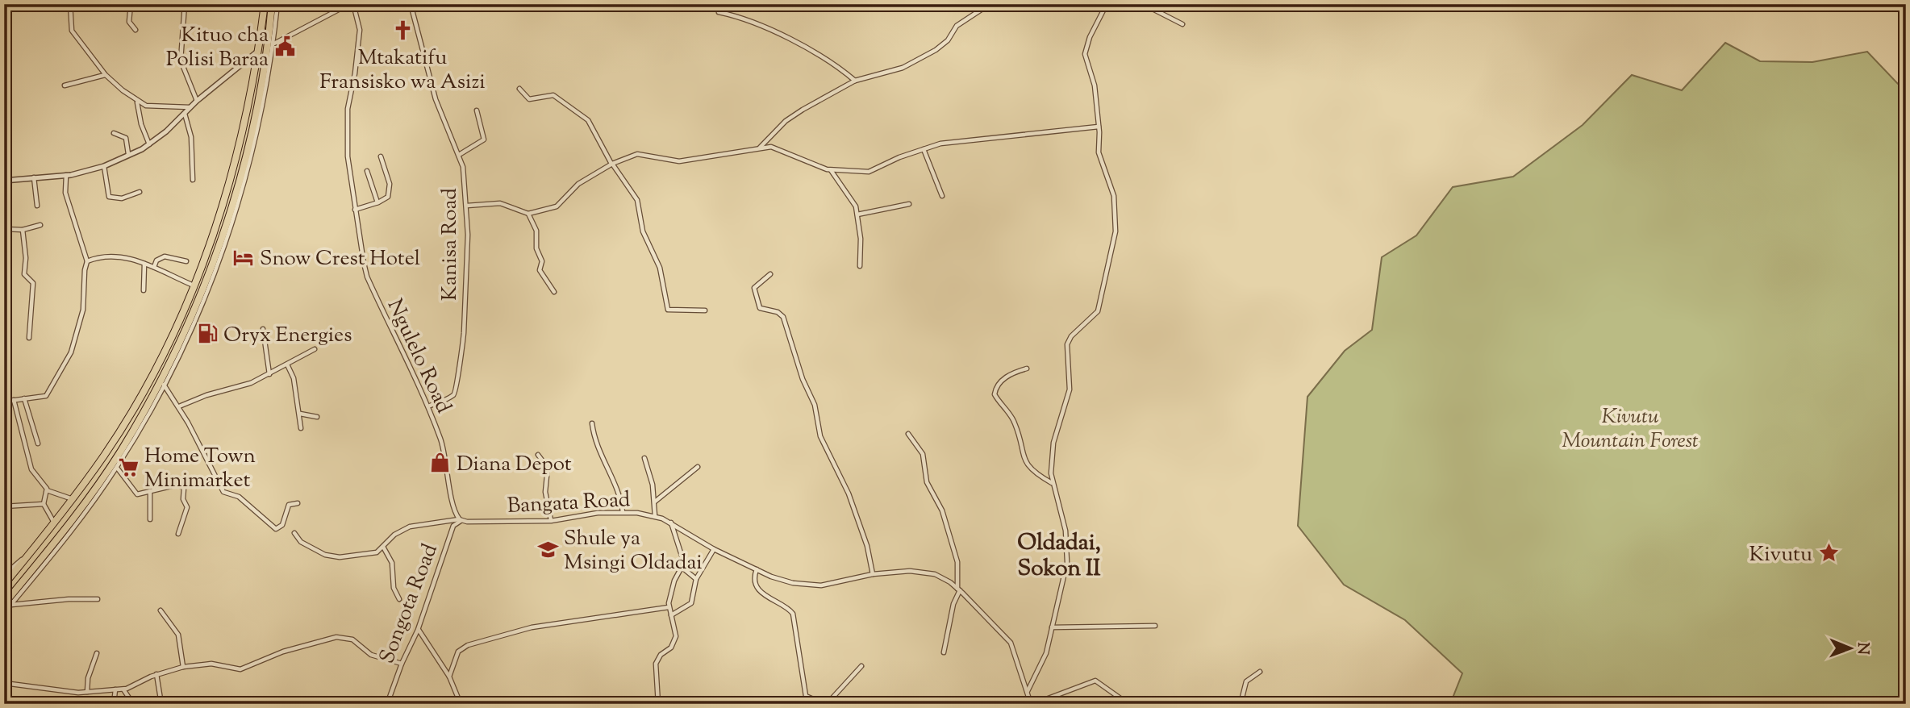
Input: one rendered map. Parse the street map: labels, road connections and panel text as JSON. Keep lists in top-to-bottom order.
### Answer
{
  "streets": {
    "street": [
      "Kanisa Road",
      "Ngulelo Road",
      "Bangata Road",
      "Songota Road"
    ]
  },
  "crossings": [
    ["Kanisa Road", "Ngulelo Road"],
    ["Ngulelo Road", "Bangata Road"],
    ["Ngulelo Road", "Songota Road"],
    ["Bangata Road", "Songota Road"]
  ],
  "districts": ["Oldadai, Sokon II"],
  "parks": ["Kivutu Mountain Forest"],
  "places": {
    "church": ["Mtakatifu Fransisko wa Asizi"],
    "public building": ["Kituo cha Polisi Baraa"],
    "hotel": ["Snow Crest Hotel"],
    "fuel station": ["Oryx Energies"],
    "shop": ["Diana Depot"],
    "supermarket": ["Home Town Minimarket"],
    "school or university": ["Shule ya Msingi Oldadai"],
    "place": ["Kivutu"]
  },
  "north": "right"
}
